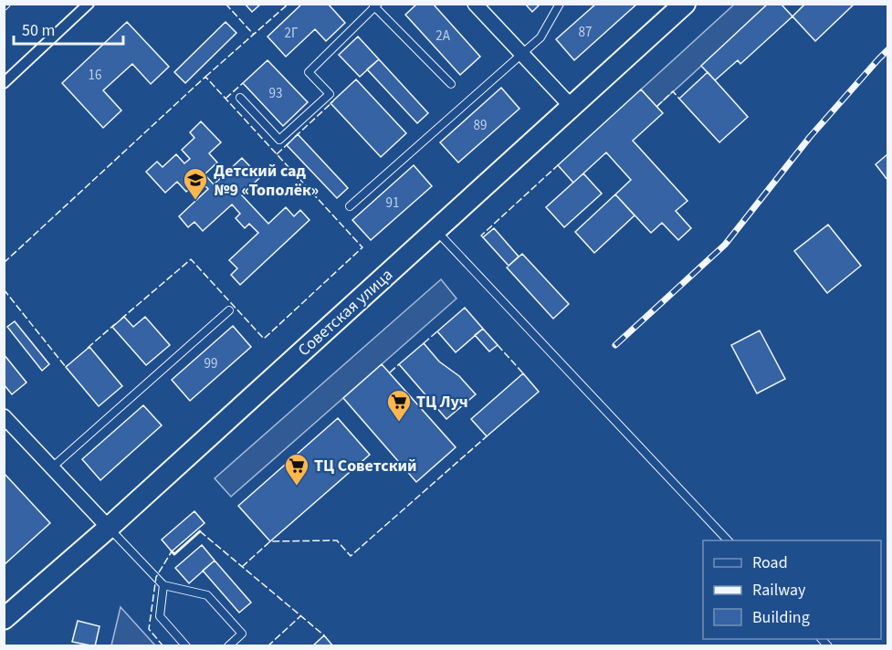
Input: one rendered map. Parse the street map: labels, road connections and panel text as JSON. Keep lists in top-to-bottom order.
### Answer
{
  "streets": {
    "main road": ["Советская улица"]
  },
  "places": {
    "school or university": ["Детский сад №9 «Тополёк»"],
    "supermarket": ["ТЦ Луч", "ТЦ Советский"]
  },
  "house_numbers": [
    "87",
    "2Г",
    "2А",
    "16",
    "93",
    "89",
    "91",
    "99"
  ],
  "legend": ["Road", "Railway", "Building"],
  "scale_bar": "50 m"
}
